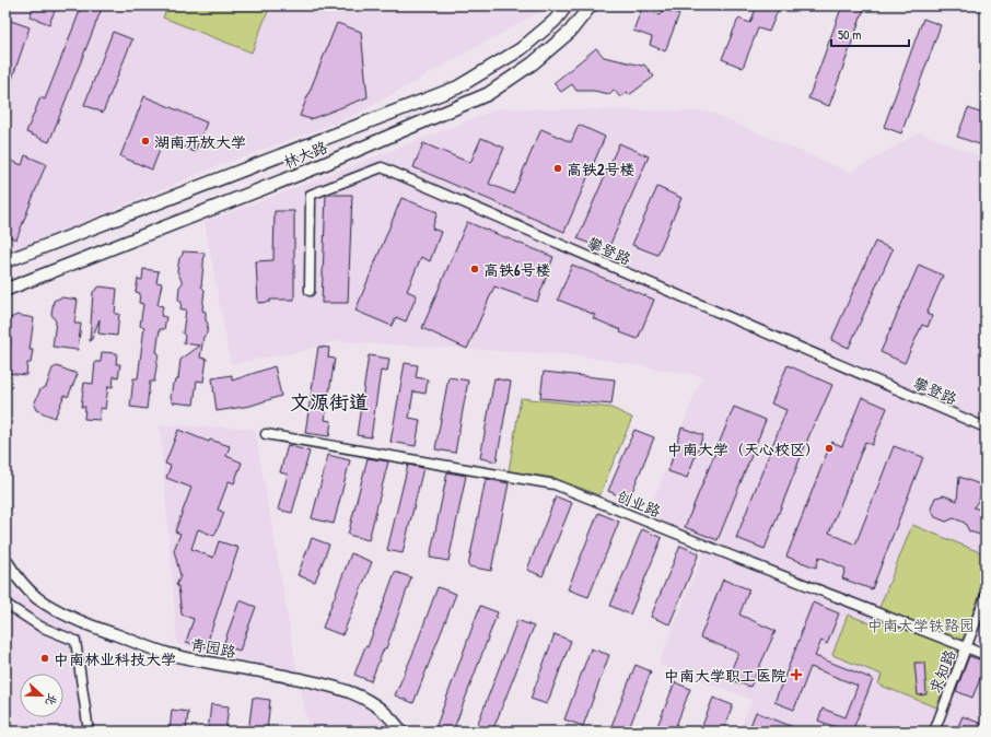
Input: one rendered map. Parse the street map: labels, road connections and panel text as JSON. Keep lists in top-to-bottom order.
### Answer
{
  "streets": {
    "main road": ["林大路"],
    "street": [
      "攀登路",
      "创业路",
      "青园路",
      "求知路"
    ]
  },
  "crossings": [
    ["创业路", "求知路"]
  ],
  "districts": ["文源街道"],
  "parks": ["中南大学铁路园"],
  "places": {
    "other": [
      "湖南开放大学",
      "高铁2号楼",
      "高铁6号楼",
      "中南大学（天心校区）",
      "中南林业科技大学"
    ],
    "health": ["中南大学职工医院"]
  },
  "scale_bar": "50 m",
  "north": "right"
}
